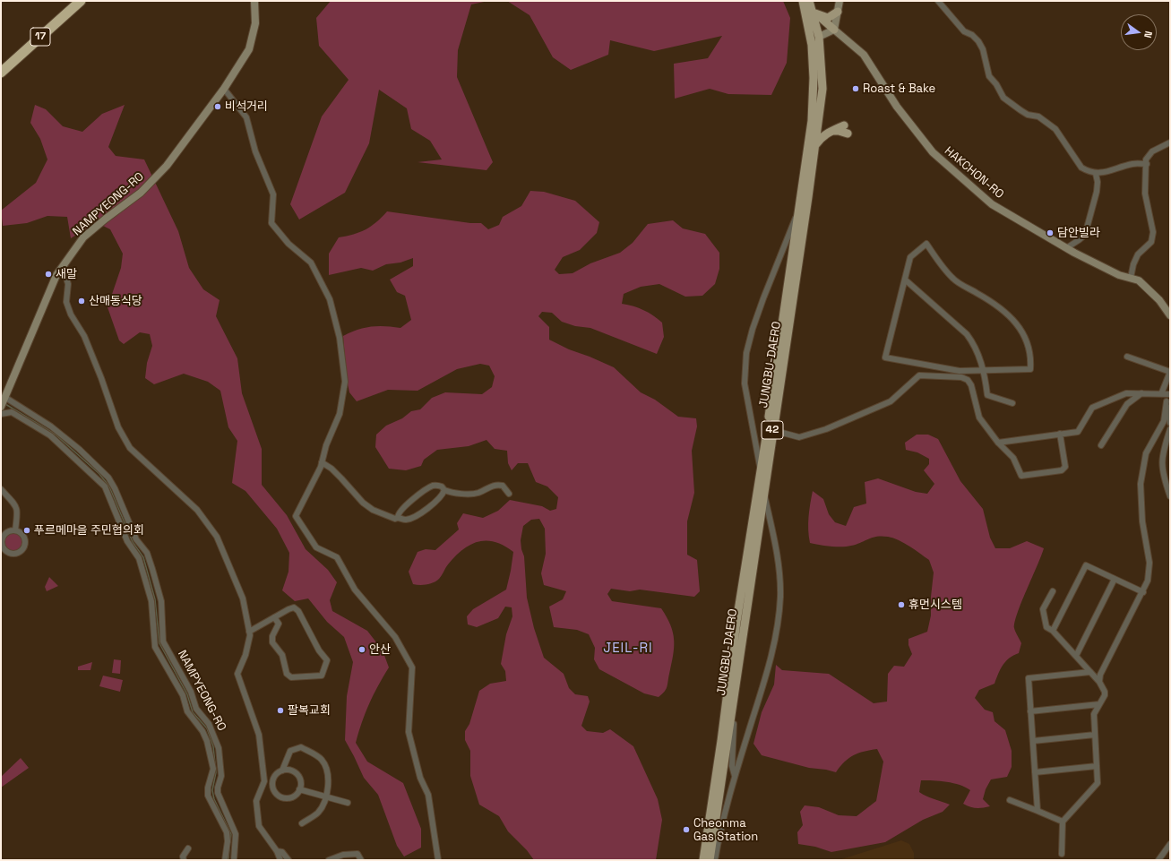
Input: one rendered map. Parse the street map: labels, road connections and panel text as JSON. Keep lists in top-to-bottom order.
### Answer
{
  "streets": {
    "highway": ["17"],
    "main road": ["JUNGBU-DAERO", "42"],
    "street": ["HAKCHON-RO", "NAMPYEONG-RO"]
  },
  "districts": ["JEIL-RI"],
  "places": [
    "Roast & Bake",
    "비석거리",
    "담안빌라",
    "새말",
    "산매동식당",
    "푸르메마을 주민협의회",
    "휴먼시스템",
    "안산",
    "팔복교회",
    "Cheonma Gas Station"
  ],
  "north": "right"
}
